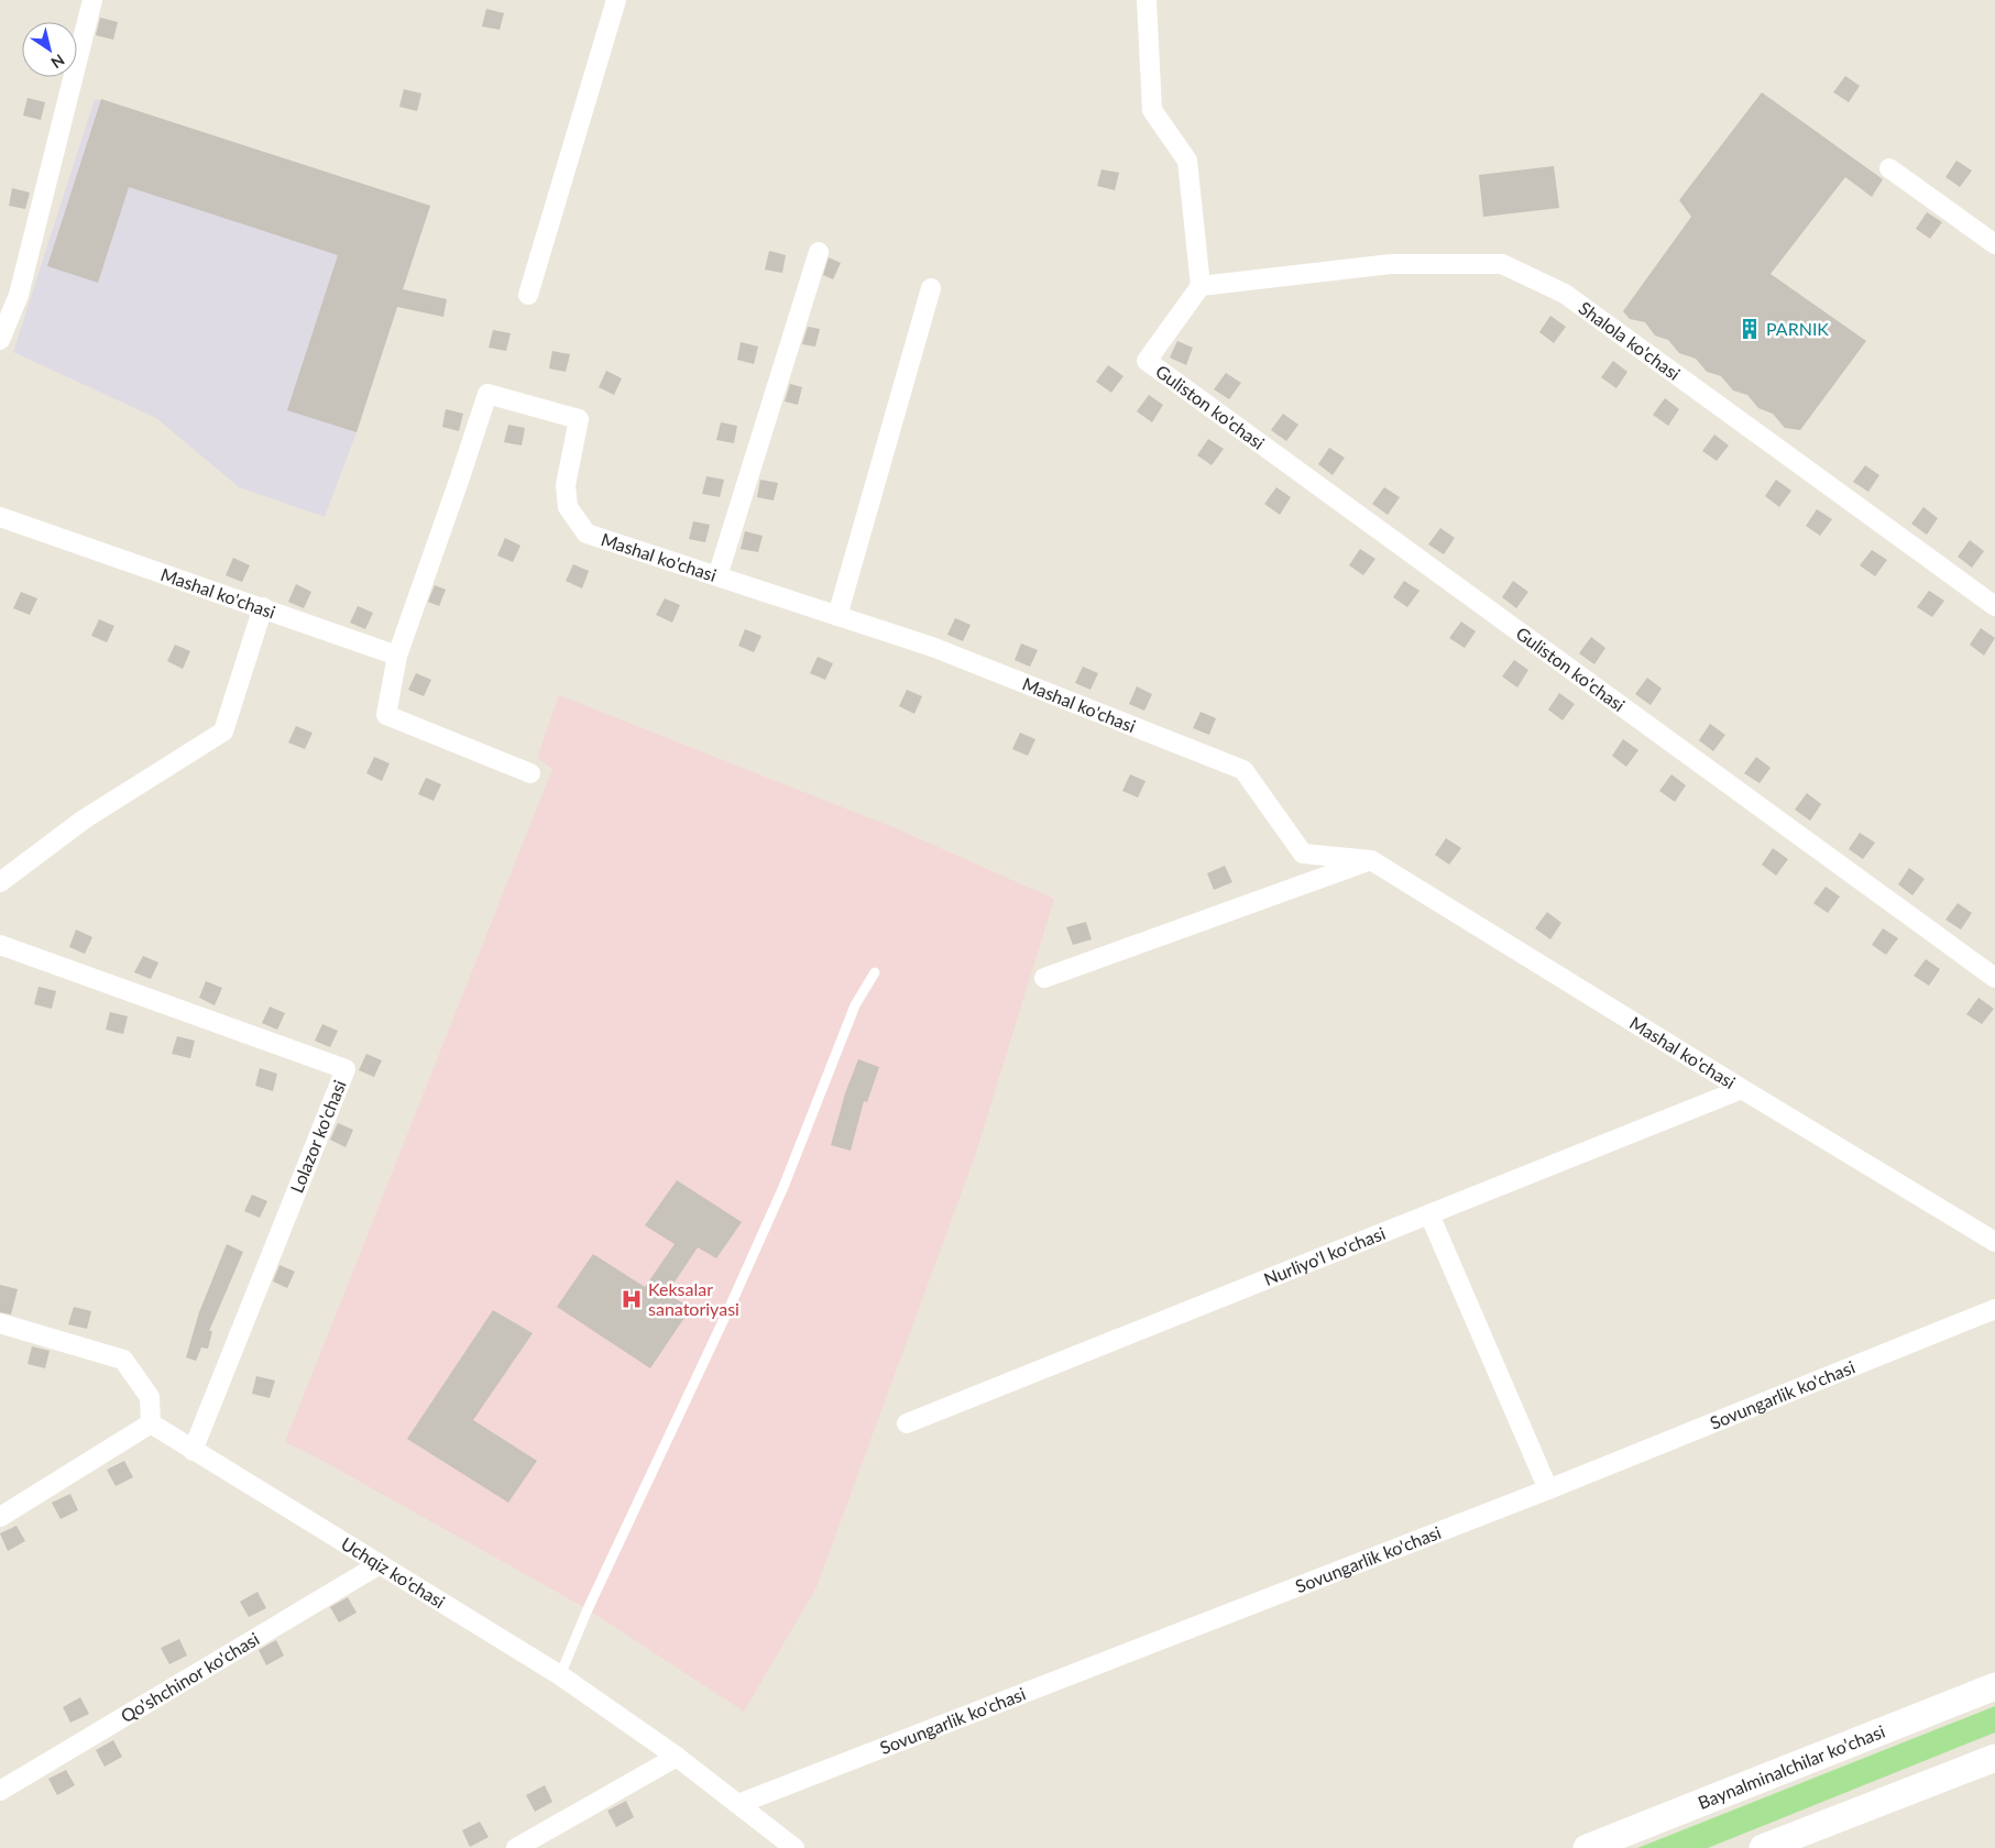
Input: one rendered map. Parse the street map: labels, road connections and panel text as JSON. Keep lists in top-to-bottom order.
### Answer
{
  "streets": {
    "main road": ["Baynalminalchilar ko’chasi"],
    "street": [
      "Shalola ko'chasi",
      "Guliston ko'chasi",
      "Mashal ko'chasi",
      "Lolazor ko'chasi",
      "Nurliyo'l ko'chasi",
      "Sovungarlik ko'chasi",
      "Uchqiz ko'chasi",
      "Qo'shchinor ko'chasi"
    ]
  },
  "crossings": [
    ["Shalola ko'chasi", "Guliston ko'chasi"],
    ["Mashal ko'chasi", "Nurliyo'l ko'chasi"],
    ["Lolazor ko'chasi", "Uchqiz ko'chasi"],
    ["Sovungarlik ko'chasi", "Uchqiz ko'chasi"],
    ["Uchqiz ko'chasi", "Qo'shchinor ko'chasi"]
  ],
  "places": {
    "building": ["PARNIK"],
    "hospital": ["Keksalar sanatoriyasi"]
  },
  "north": "bottom right"
}
